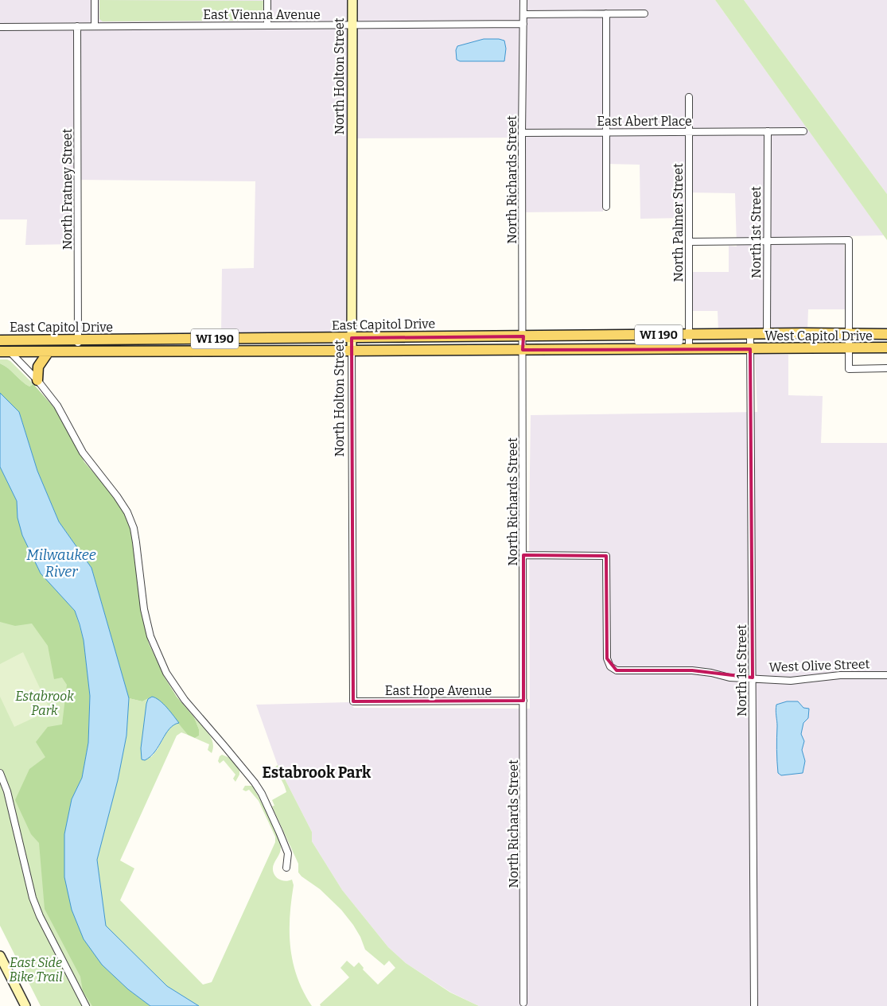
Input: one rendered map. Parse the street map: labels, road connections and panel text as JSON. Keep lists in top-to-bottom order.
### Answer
{
  "streets": {
    "main road": [
      "North Holton Street",
      "East Capitol Drive",
      "WI 190",
      "West Capitol Drive"
    ],
    "street": [
      "East Vienna Avenue",
      "East Abert Place",
      "North Richards Street",
      "North Fratney Street",
      "North Palmer Street",
      "North 1st Street",
      "West Olive Street",
      "East Hope Avenue"
    ]
  },
  "crossings": [
    ["East Vienna Avenue", "North Holton Street"],
    ["East Vienna Avenue", "North Richards Street"],
    ["East Vienna Avenue", "North Fratney Street"],
    ["North Holton Street", "East Capitol Drive"],
    ["North Holton Street", "East Hope Avenue"],
    ["East Abert Place", "North Richards Street"],
    ["East Abert Place", "North Palmer Street"],
    ["East Abert Place", "North 1st Street"],
    ["North Richards Street", "East Capitol Drive"],
    ["North Richards Street", "West Olive Street"],
    ["North Richards Street", "East Hope Avenue"],
    ["North Fratney Street", "East Capitol Drive"],
    ["North Palmer Street", "East Capitol Drive"],
    ["North 1st Street", "East Capitol Drive"],
    ["North 1st Street", "West Capitol Drive"],
    ["North 1st Street", "West Olive Street"],
    ["East Capitol Drive", "West Capitol Drive"]
  ],
  "districts": ["Estabrook Park"],
  "water": ["Milwaukee River"],
  "parks": ["Estabrook Park", "East Side Bike Trail"]
}
